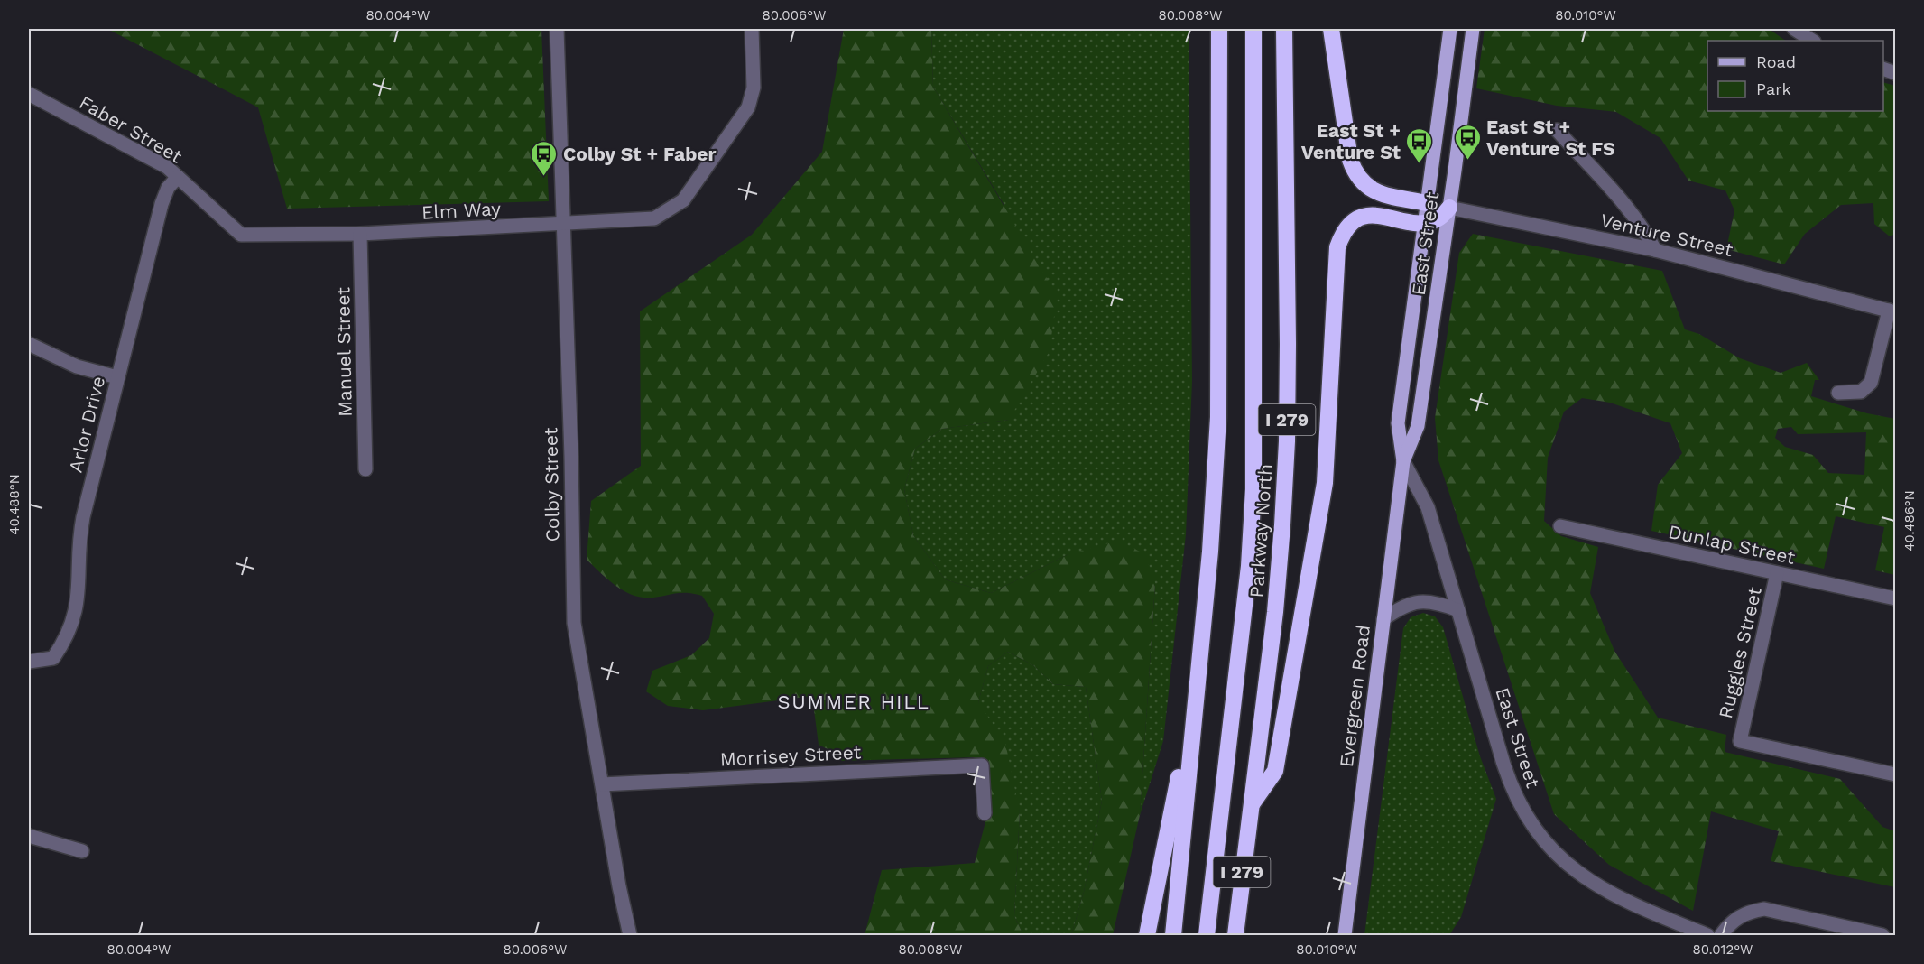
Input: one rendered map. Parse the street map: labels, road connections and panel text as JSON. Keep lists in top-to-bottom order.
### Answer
{
  "streets": {
    "highway": ["I 279", "Parkway North"],
    "main road": ["Venture Street", "East Street", "Evergreen Road"],
    "street": [
      "Faber Street",
      "Elm Way",
      "Manuel Street",
      "Arlor Drive",
      "Colby Street",
      "Dunlap Street",
      "Ruggles Street",
      "Morrisey Street"
    ]
  },
  "crossings": [
    ["Faber Street", "Elm Way"],
    ["Faber Street", "Manuel Street"],
    ["Faber Street", "Arlor Drive"],
    ["Elm Way", "Manuel Street"],
    ["Elm Way", "Colby Street"],
    ["Venture Street", "East Street"],
    ["East Street", "Evergreen Road"],
    ["Colby Street", "Morrisey Street"],
    ["Dunlap Street", "Ruggles Street"]
  ],
  "districts": ["SUMMER HILL"],
  "places": {
    "bus stop": ["East St + Venture St FS", "East St + Venture St", "Colby St + Faber"]
  },
  "legend": ["Road", "Park"],
  "coordinates": [
    "80.004°W",
    "80.006°W",
    "80.008°W",
    "80.010°W",
    "40.488°N",
    "40.486°N",
    "80.012°W"
  ]
}
